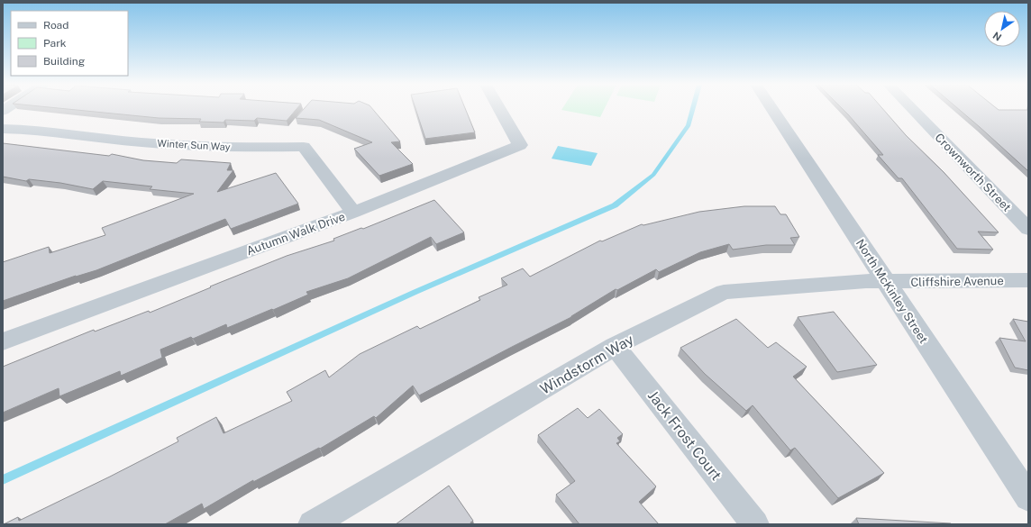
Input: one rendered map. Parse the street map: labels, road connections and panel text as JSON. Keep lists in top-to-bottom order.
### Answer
{
  "streets": {
    "street": [
      "Winter Sun Way",
      "Crownworth Street",
      "Autumn Walk Drive",
      "Cliffshire Avenue",
      "North McKinley Street",
      "Windstorm Way",
      "Jack Frost Court"
    ]
  },
  "crossings": [
    ["Winter Sun Way", "Autumn Walk Drive"],
    ["Cliffshire Avenue", "North McKinley Street"],
    ["Cliffshire Avenue", "Windstorm Way"],
    ["North McKinley Street", "Windstorm Way"],
    ["Windstorm Way", "Jack Frost Court"]
  ],
  "legend": ["Road", "Park", "Building"],
  "north": "bottom left"
}
